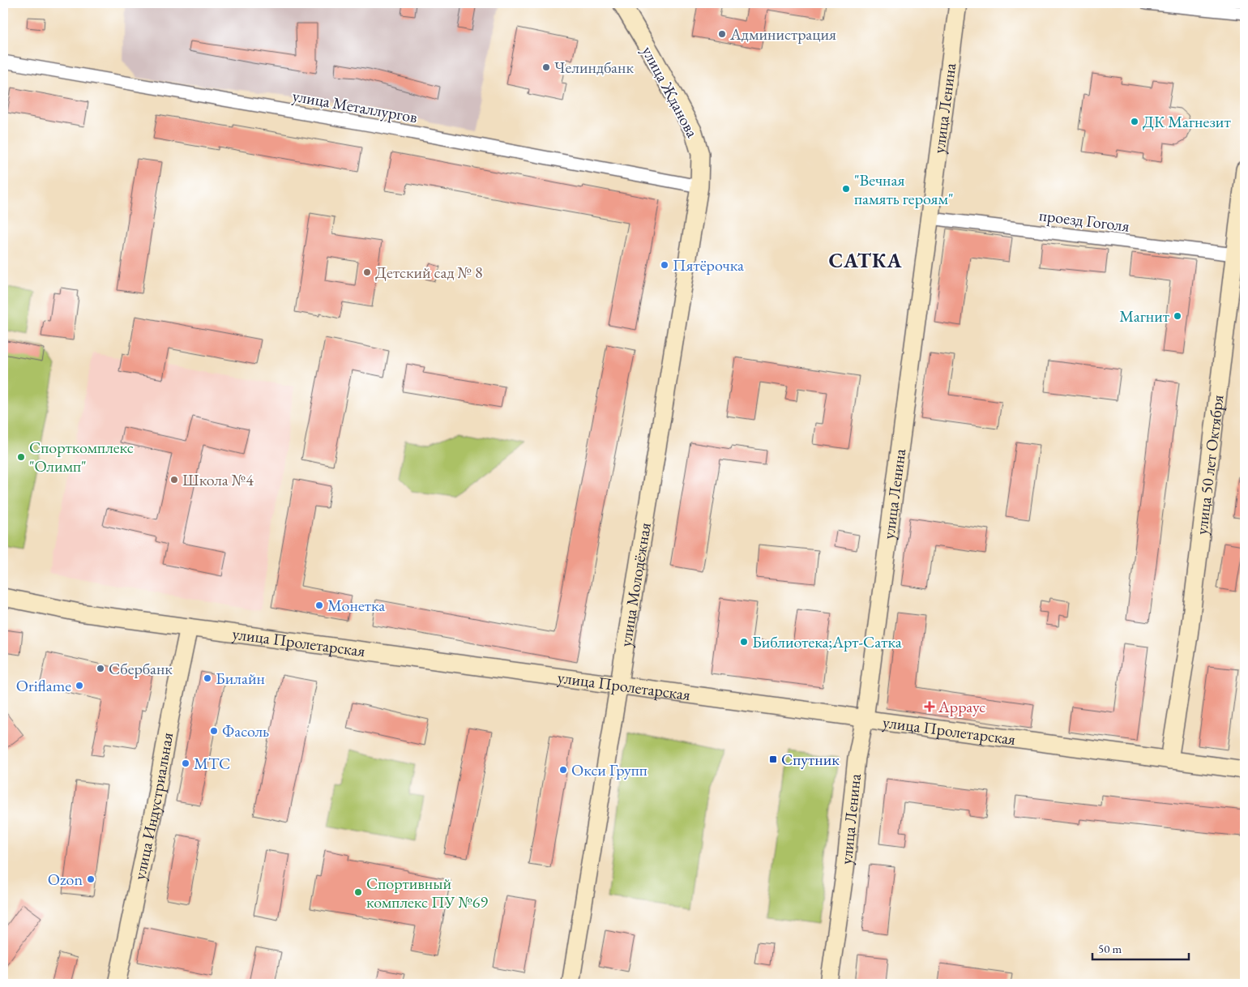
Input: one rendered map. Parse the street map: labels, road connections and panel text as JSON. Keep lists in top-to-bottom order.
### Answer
{
  "streets": {
    "main road": [
      "улица Жданова",
      "улица Ленина",
      "улица 50 лет Октября",
      "улица Молодёжная",
      "улица Пролетарская",
      "улица Индустриальная"
    ],
    "street": ["улица Металлургов", "проезд Гоголя"]
  },
  "crossings": [
    ["улица Жданова", "улица Металлургов"],
    ["улица Жданова", "улица Молодёжная"],
    ["улица Металлургов", "улица Молодёжная"],
    ["улица Ленина", "проезд Гоголя"],
    ["улица Ленина", "улица Пролетарская"],
    ["проезд Гоголя", "улица 50 лет Октября"],
    ["улица 50 лет Октября", "улица Пролетарская"],
    ["улица Молодёжная", "улица Пролетарская"],
    ["улица Пролетарская", "улица Индустриальная"]
  ],
  "districts": ["САТКА"],
  "places": {
    "other": [
      "Администрация",
      "Челиндбанк",
      "ДК Магнезит",
      "\"Вечная память героям\"",
      "Пятёрочка",
      "Детский сад № 8",
      "Магнит",
      "Спорткомплекс \"Олимп\"",
      "Школа №4",
      "Монетка",
      "Библиотека;Арт-Сатка",
      "Сбербанк",
      "Билайн",
      "Oriflame",
      "Фасоль",
      "МТС",
      "Окси Групп",
      "Ozon",
      "Спортивный комплекс ПУ №69"
    ],
    "health": ["Арраус"],
    "transit": ["Спутник"]
  },
  "scale_bar": "50 m"
}
